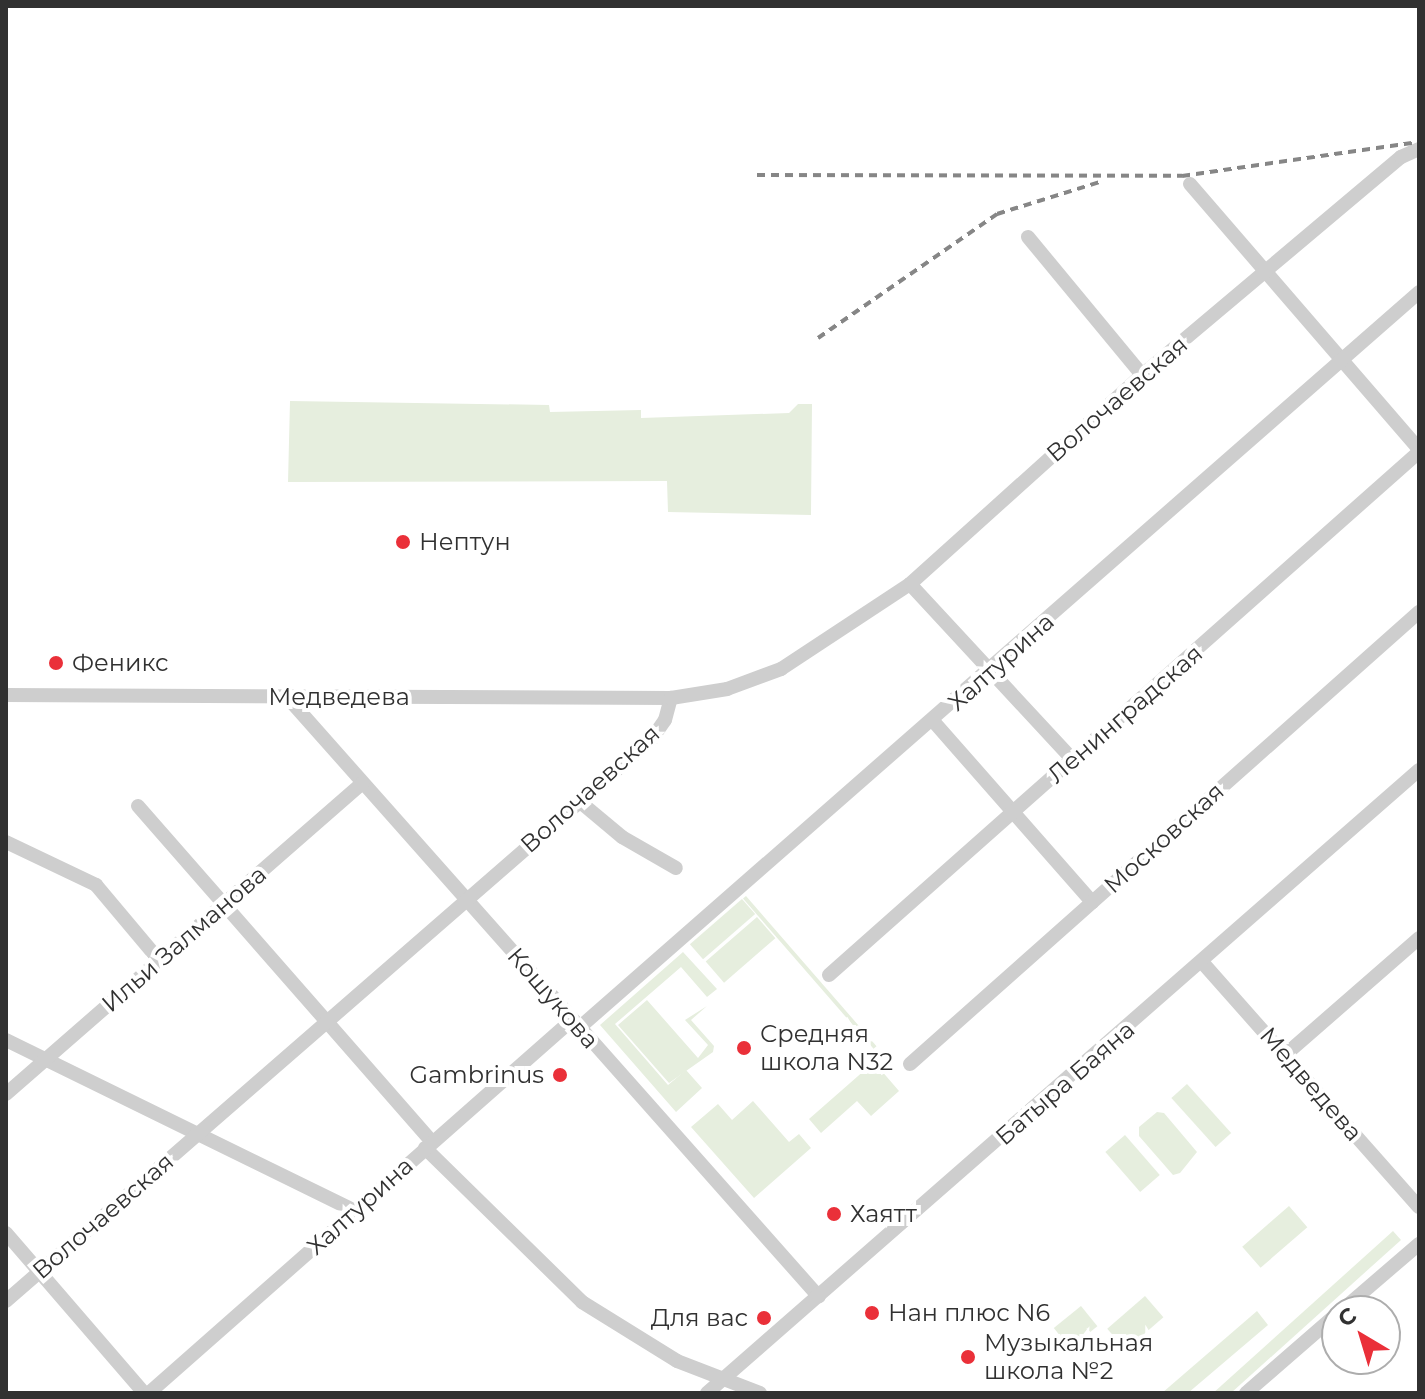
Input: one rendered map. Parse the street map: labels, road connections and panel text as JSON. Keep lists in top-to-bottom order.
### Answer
{
  "streets": {
    "street": [
      "Волочаевская",
      "Халтурина",
      "Медведева",
      "Ленинградская",
      "Московская",
      "Ильи Залманова",
      "Кошукова",
      "Батыра Баяна"
    ]
  },
  "crossings": [
    ["Волочаевская", "Медведева"],
    ["Волочаевская", "Кошукова"],
    ["Халтурина", "Кошукова"],
    ["Медведева", "Кошукова"],
    ["Медведева", "Батыра Баяна"],
    ["Ильи Залманова", "Кошукова"],
    ["Кошукова", "Батыра Баяна"]
  ],
  "places": [
    "Нептун",
    "Феникс",
    "Средняя школа N32",
    "Gambrinus",
    "Хаятт",
    "Нан плюс N6",
    "Для вас",
    "Музыкальная школа №2"
  ],
  "north": "top left"
}
